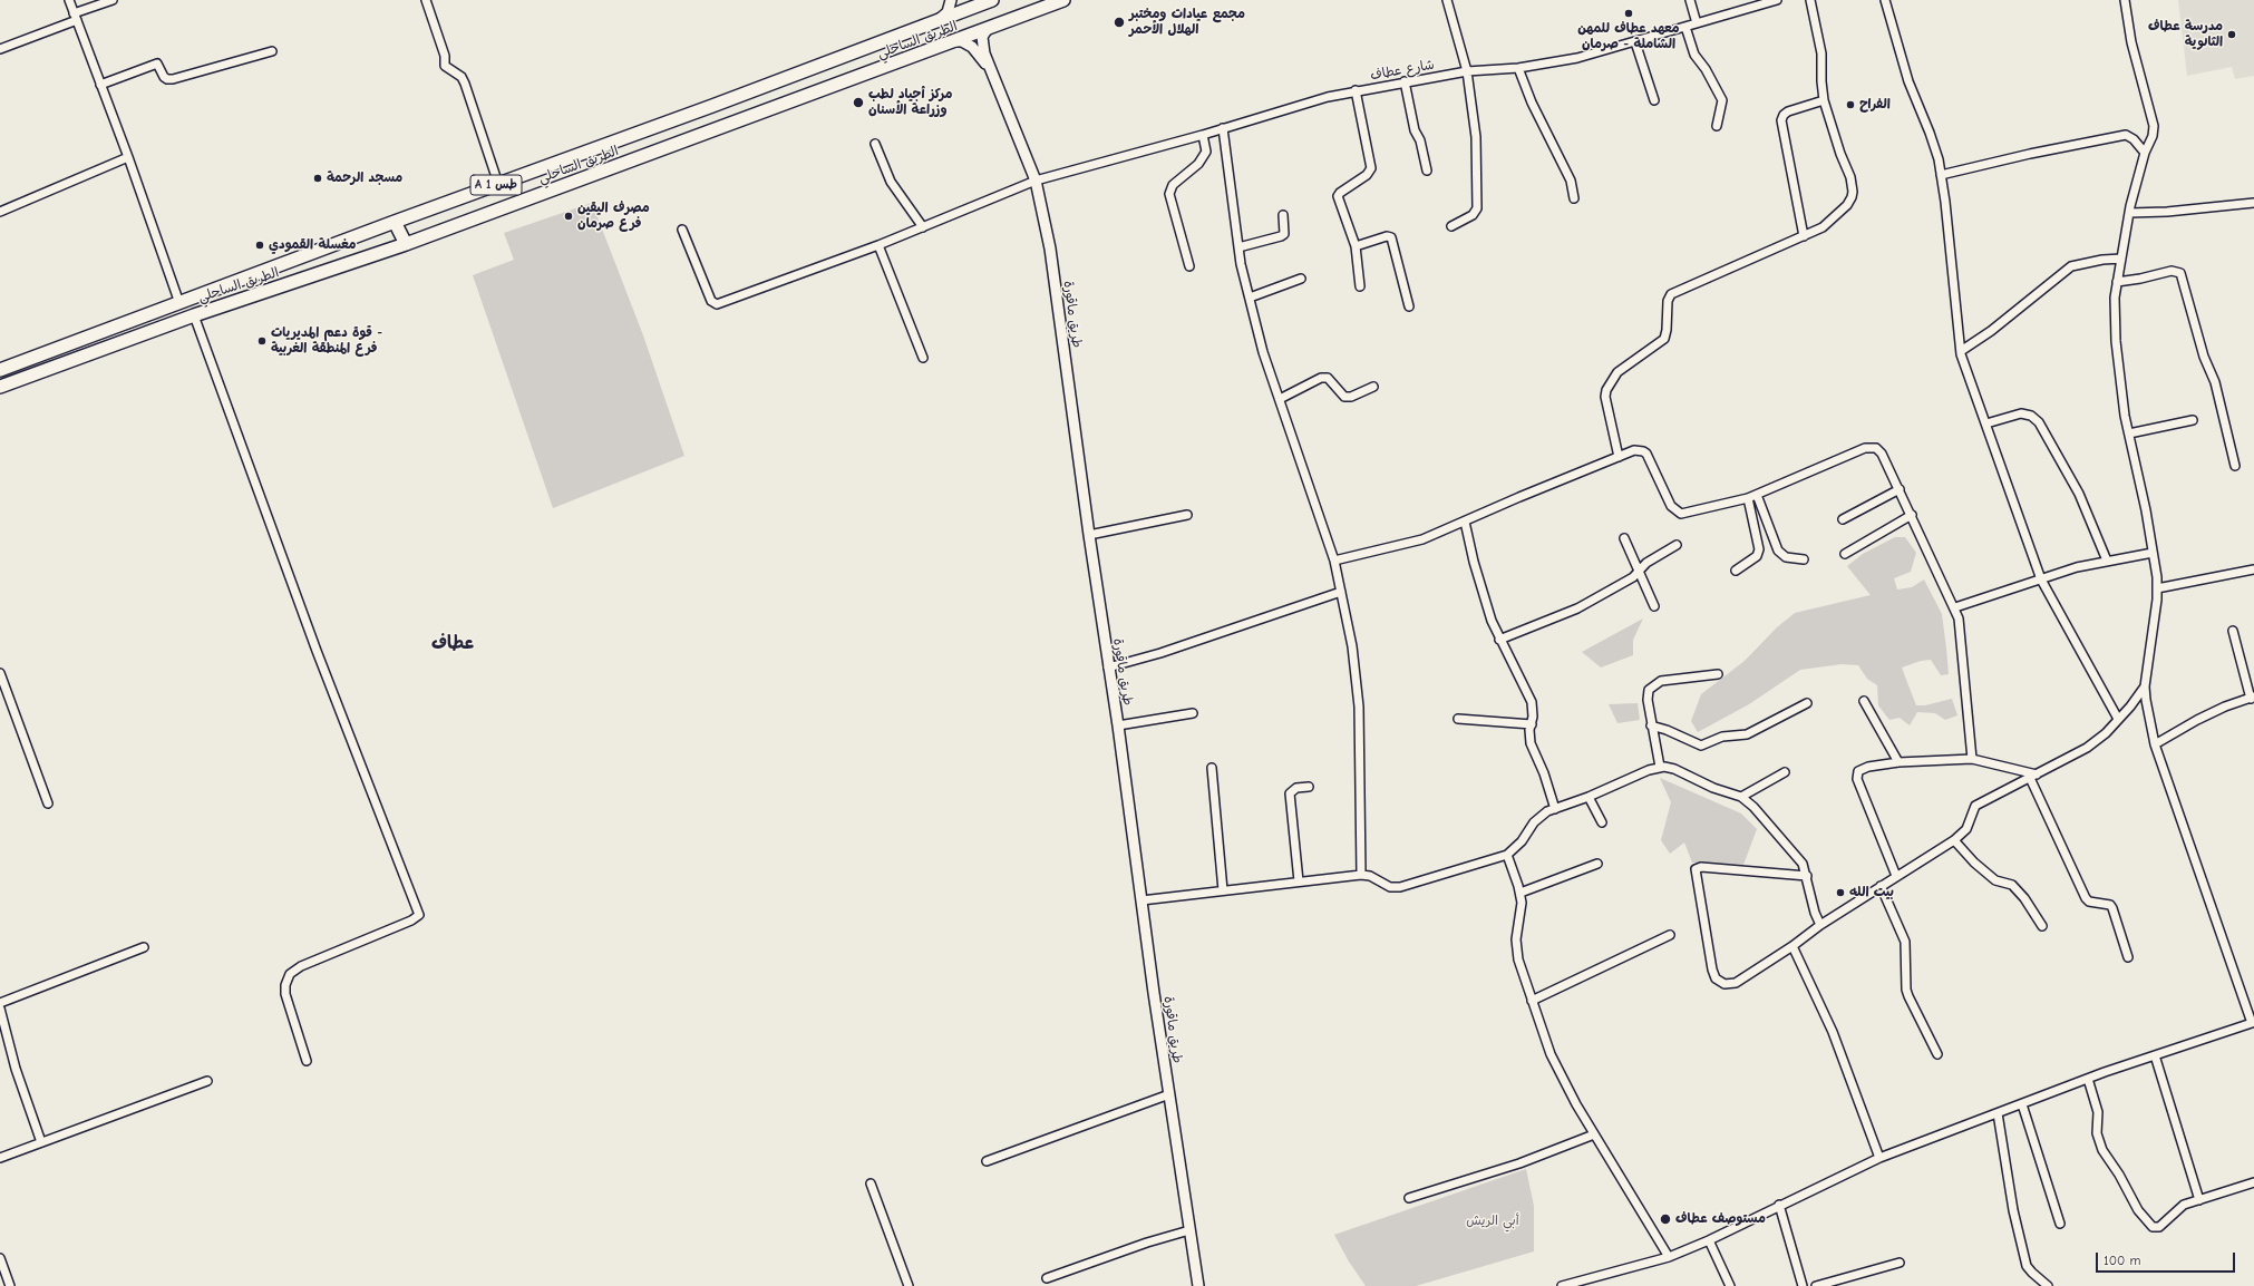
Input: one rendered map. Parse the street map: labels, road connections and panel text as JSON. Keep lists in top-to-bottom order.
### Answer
{
  "streets": {
    "highway": ["الطريق الساحلي", "A 1 طس"],
    "street": ["شارع عطاف", "طريق ماقورة"]
  },
  "crossings": [
    ["الطريق الساحلي", "طريق ماقورة"],
    ["شارع عطاف", "طريق ماقورة"]
  ],
  "districts": ["عطاف"],
  "parks": ["أبي الريش"],
  "places": [
    "معهد عطاف للمهن الشاملة - صرمان",
    "مجمع عيادات ومختبر الهلال الأحمر",
    "مدرسة عطاف الثانوية",
    "مركز أجياد لطب وزراعة الأسنان",
    "الفراح",
    "مسجد الرحمة",
    "مصرف اليقين فرع صرمان",
    "مغسلة القمودي",
    "قوة دعم المديريات - فرع المنطقة الغربية",
    "بيت الله",
    "مستوصف عطاف"
  ],
  "scale_bar": "100 m"
}
